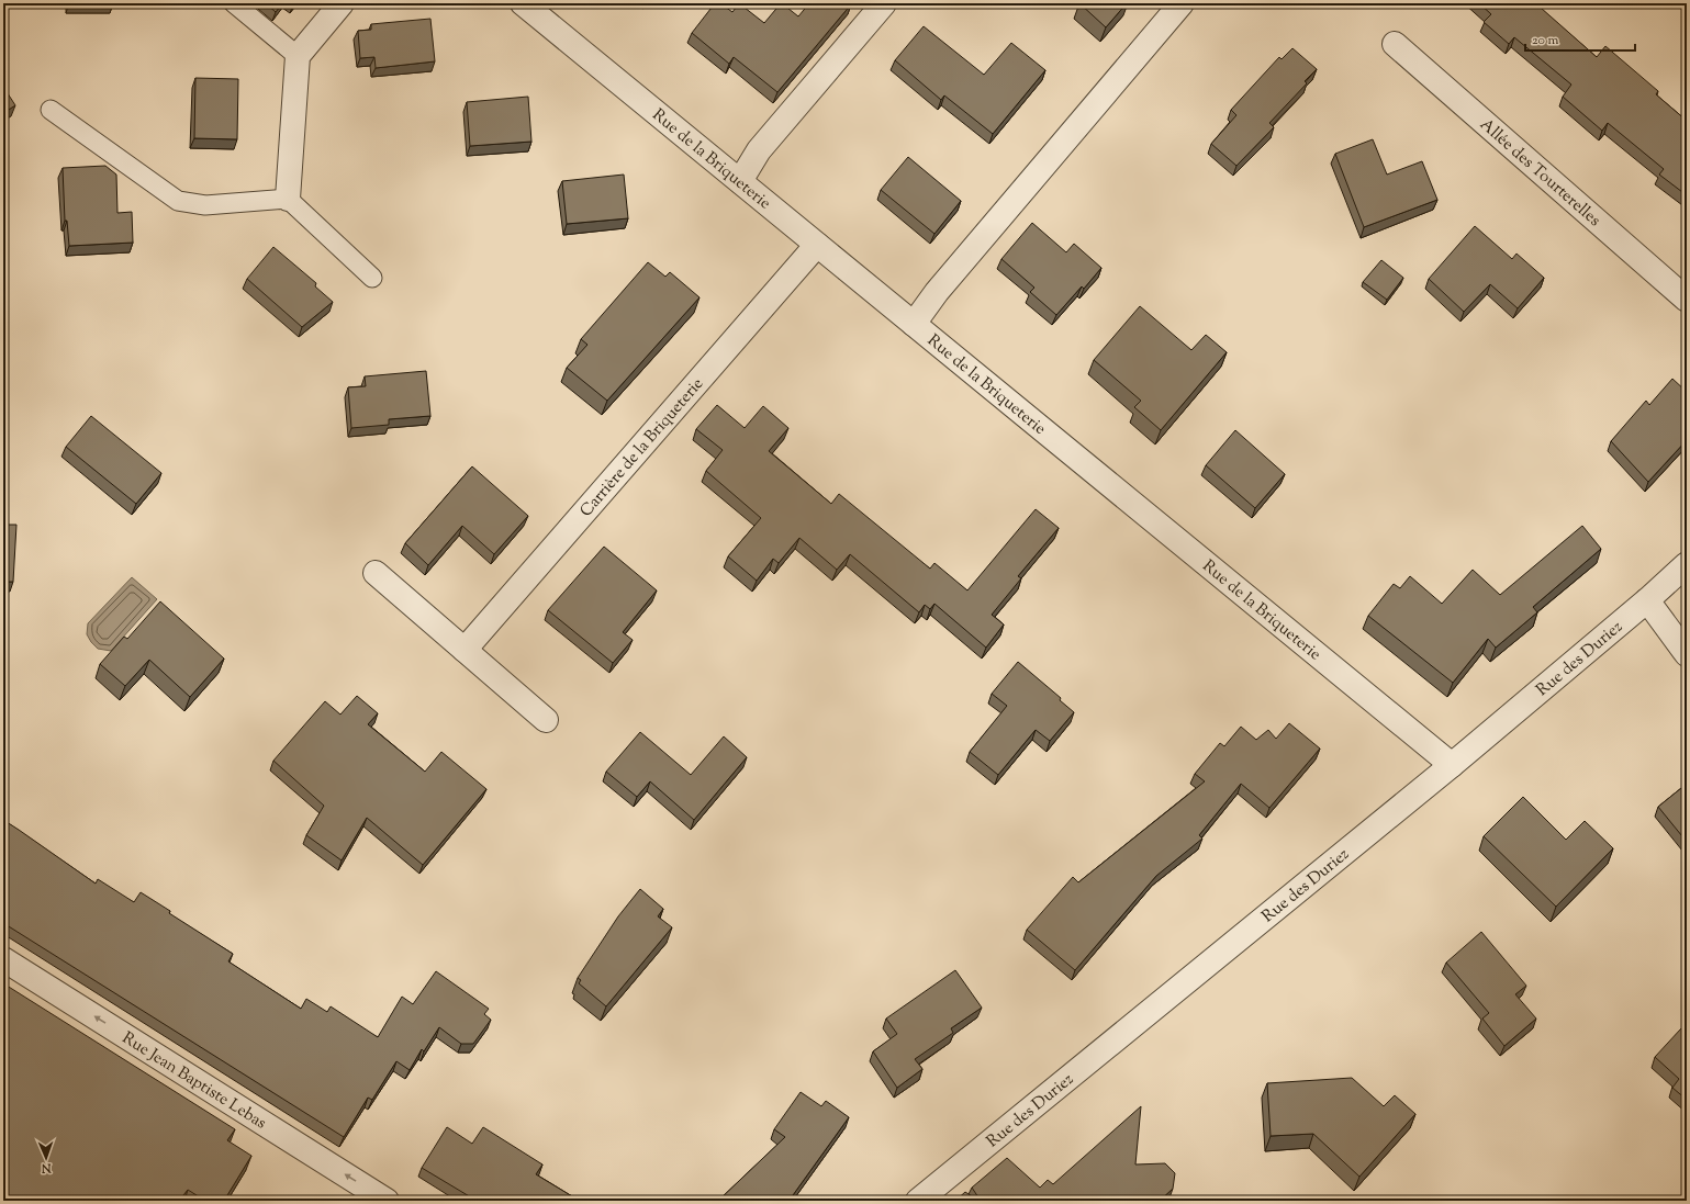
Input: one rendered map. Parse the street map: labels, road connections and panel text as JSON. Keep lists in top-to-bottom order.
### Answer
{
  "streets": {
    "street": [
      "Rue de la Briqueterie",
      "Allée des Tourterelles",
      "Carrière de la Briqueterie",
      "Rue des Duriez",
      "Rue Jean Baptiste Lebas"
    ]
  },
  "crossings": [
    ["Rue de la Briqueterie", "Carrière de la Briqueterie"],
    ["Rue de la Briqueterie", "Rue des Duriez"]
  ],
  "one_way": ["Rue Jean Baptiste Lebas"],
  "scale_bar": "20 m",
  "north": "bottom"
}
